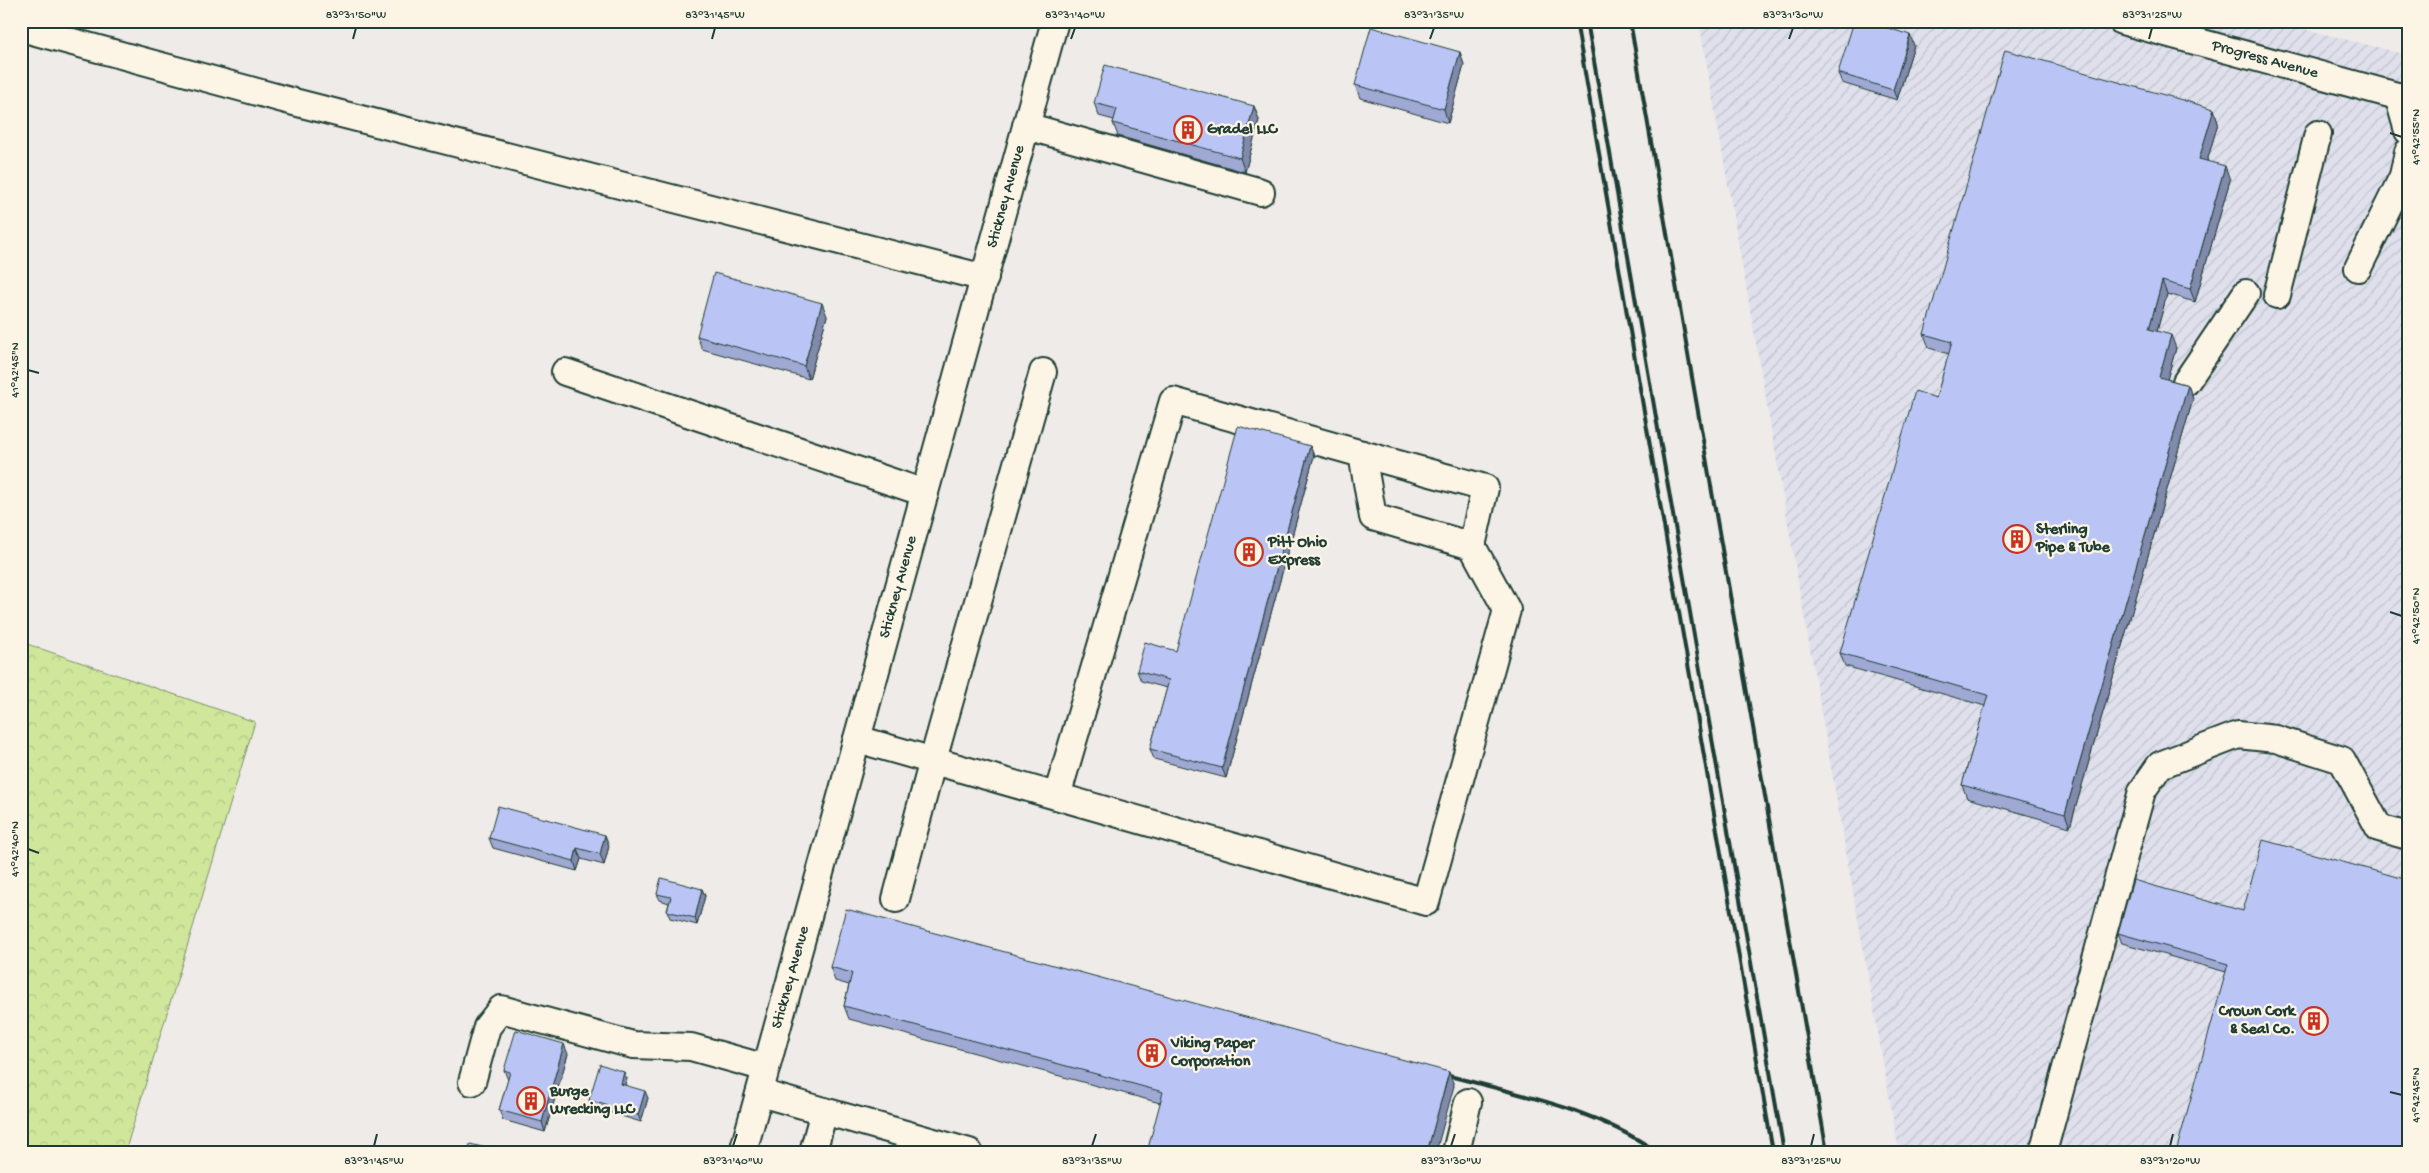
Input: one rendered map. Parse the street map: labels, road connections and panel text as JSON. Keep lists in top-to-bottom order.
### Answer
{
  "streets": {
    "street": ["Progress Avenue", "Stickney Avenue"]
  },
  "places": {
    "building": [
      "Gradel LLC",
      "Sterling Pipe & Tube",
      "Pitt Ohio Express",
      "Crown Cork & Seal Co.",
      "Viking Paper Corporation",
      "Burge Wrecking LLC"
    ]
  },
  "coordinates": [
    "83°31'50\"W",
    "83°31'45\"W",
    "83°31'40\"W",
    "83°31'35\"W",
    "83°31'30\"W",
    "83°31'25\"W",
    "41°42'55\"N",
    "41°42'45\"N",
    "41°42'50\"N",
    "41°42'40\"N",
    "83°31'20\"W"
  ]
}
